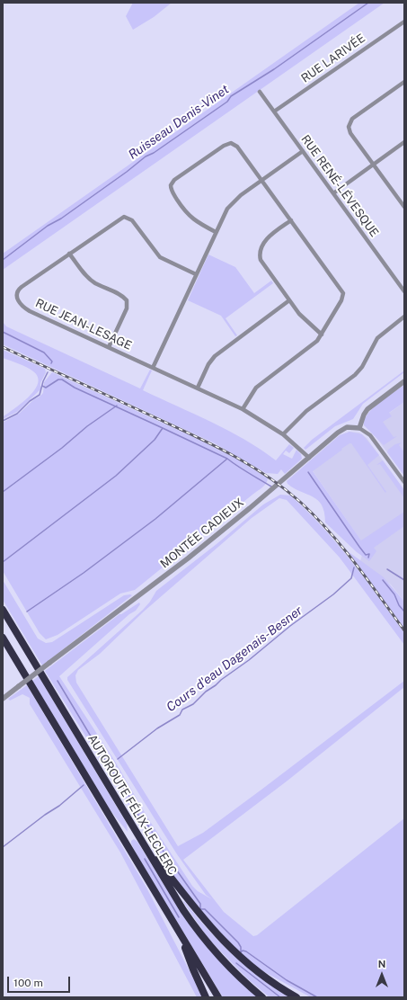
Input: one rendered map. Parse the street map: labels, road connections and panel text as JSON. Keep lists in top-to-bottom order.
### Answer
{
  "streets": {
    "highway": ["AUTOROUTE FÉLIX-LECLERC"],
    "street": [
      "RUE LARIVÉE",
      "RUE RENÉ-LÉVESQUE",
      "RUE JEAN-LESAGE",
      "MONTÉE CADIEUX"
    ]
  },
  "crossings": [
    ["RUE LARIVÉE", "RUE RENÉ-LÉVESQUE"],
    ["RUE JEAN-LESAGE", "MONTÉE CADIEUX"]
  ],
  "water": ["Ruisseau Denis-Vinet", "Cours d'eau Dagenais-Besner"],
  "scale_bar": "100 m",
  "north": "top"
}
